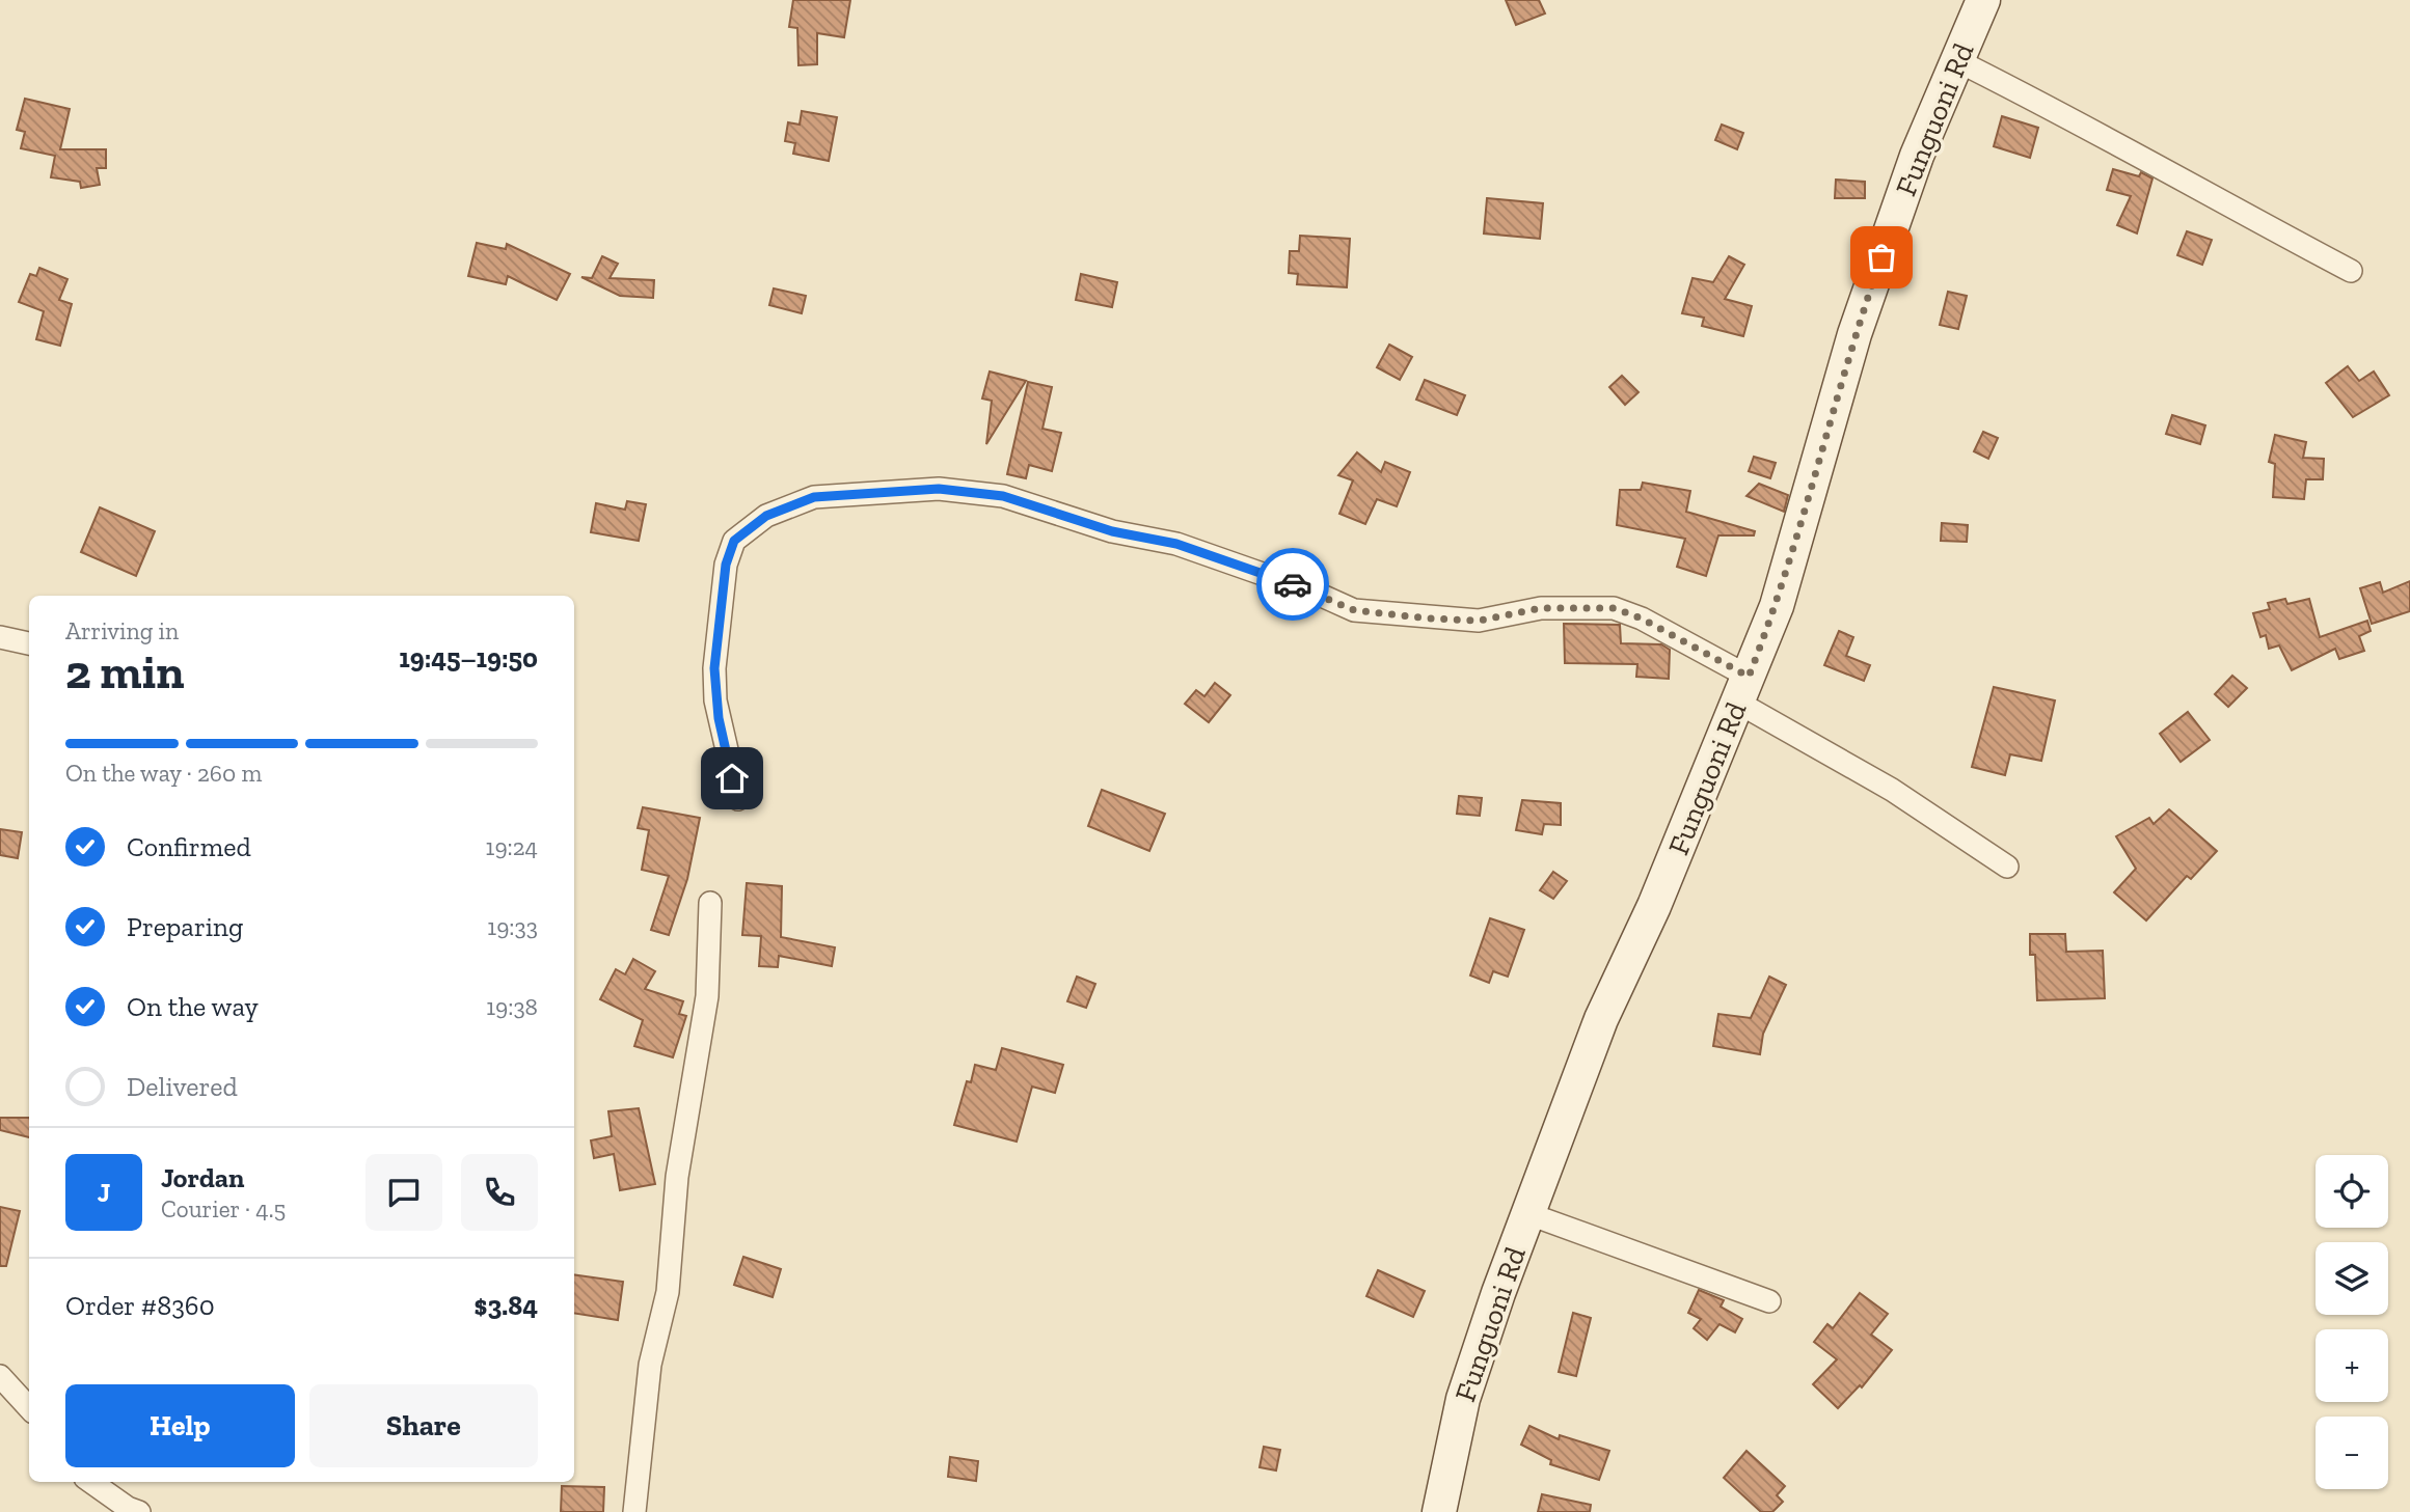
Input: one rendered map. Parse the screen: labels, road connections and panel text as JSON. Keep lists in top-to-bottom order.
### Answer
{
  "streets": {
    "street": ["Funguoni Rd"]
  },
  "page": {
    "heading": ["2 min", "Arriving in", "19:45–19:50"],
    "panel": [
      "Jordan",
      "Courier · 4.5",
      "Order #8360",
      "$3.84"
    ],
    "bar": "On the way · 260 m",
    "list": [
      ["Confirmed", "19:24"],
      ["Preparing", "19:33"],
      ["On the way", "19:38"],
      "Delivered"
    ],
    "round": "J",
    "map_buttons": ["+", "−"],
    "buttons": ["Help", "Share"]
  }
}
